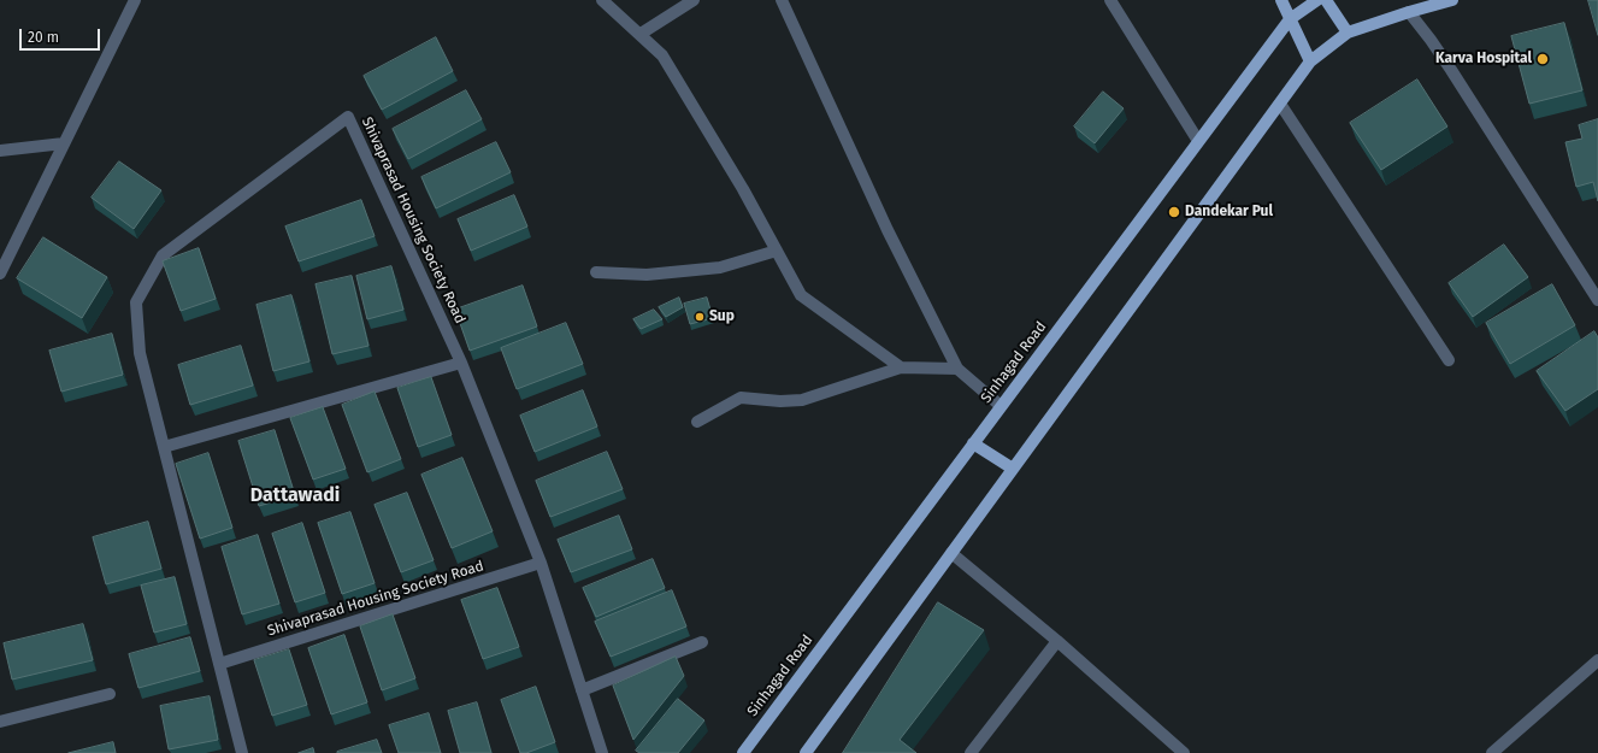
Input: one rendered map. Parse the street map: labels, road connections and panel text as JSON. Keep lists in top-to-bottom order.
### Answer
{
  "streets": {
    "main road": ["Sinhagad Road"],
    "street": ["Shivaprasad Housing Society Road"]
  },
  "districts": ["Dattawadi"],
  "places": ["Karva Hospital", "Dandekar Pul", "Sup"],
  "scale_bar": "20 m"
}
